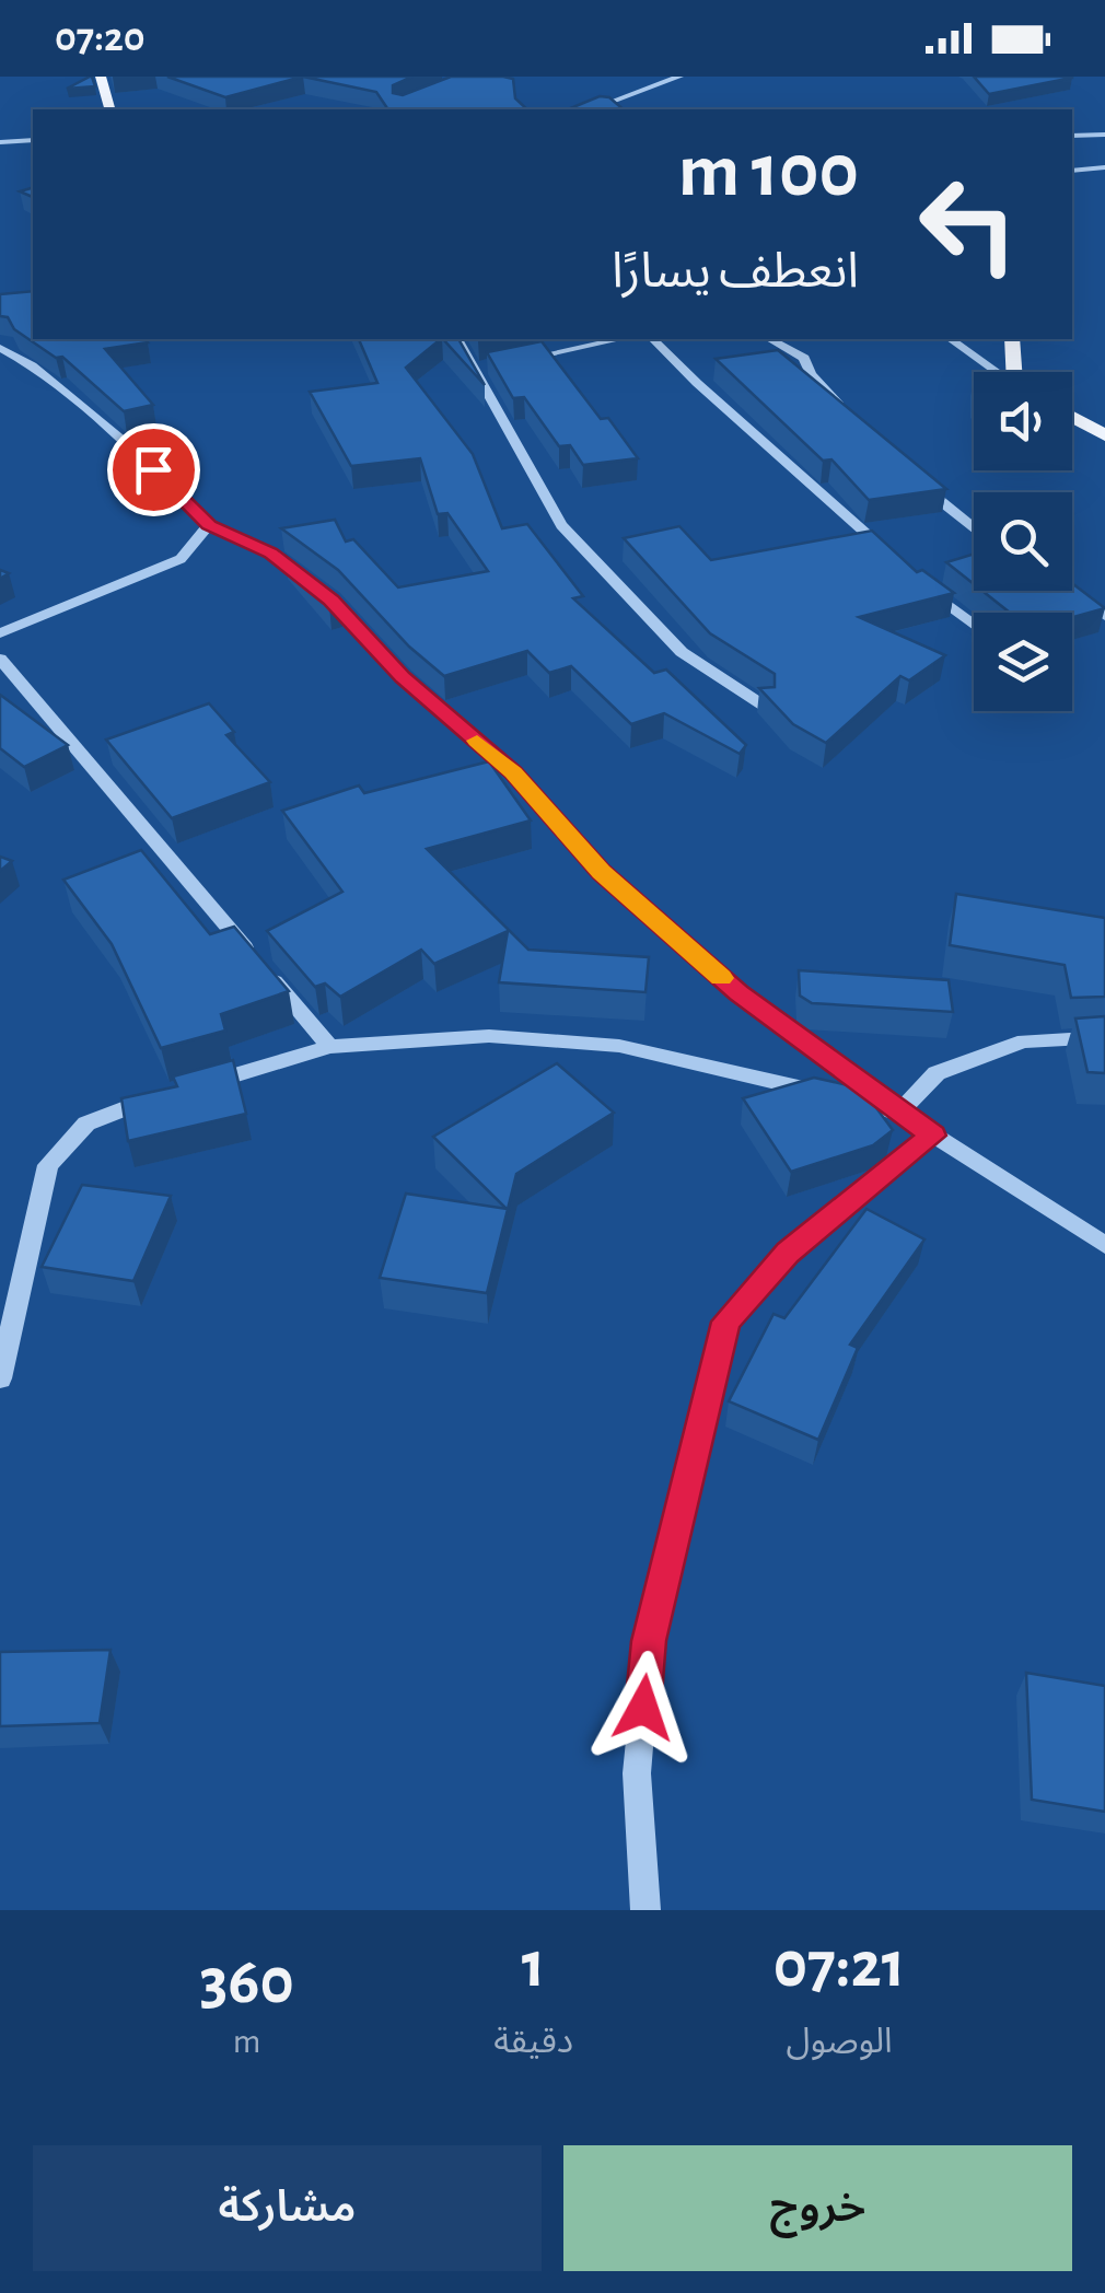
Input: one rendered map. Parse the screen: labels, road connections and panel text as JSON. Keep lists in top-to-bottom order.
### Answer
{
  "page": {
    "status": "07:20",
    "turn": ["100 m", "انعطف يسارًا"],
    "eta": [
      "07:21",
      "الوصول",
      "1",
      "دقيقة",
      "360",
      "m"
    ],
    "buttons": ["خروج", "مشاركة"]
  }
}
